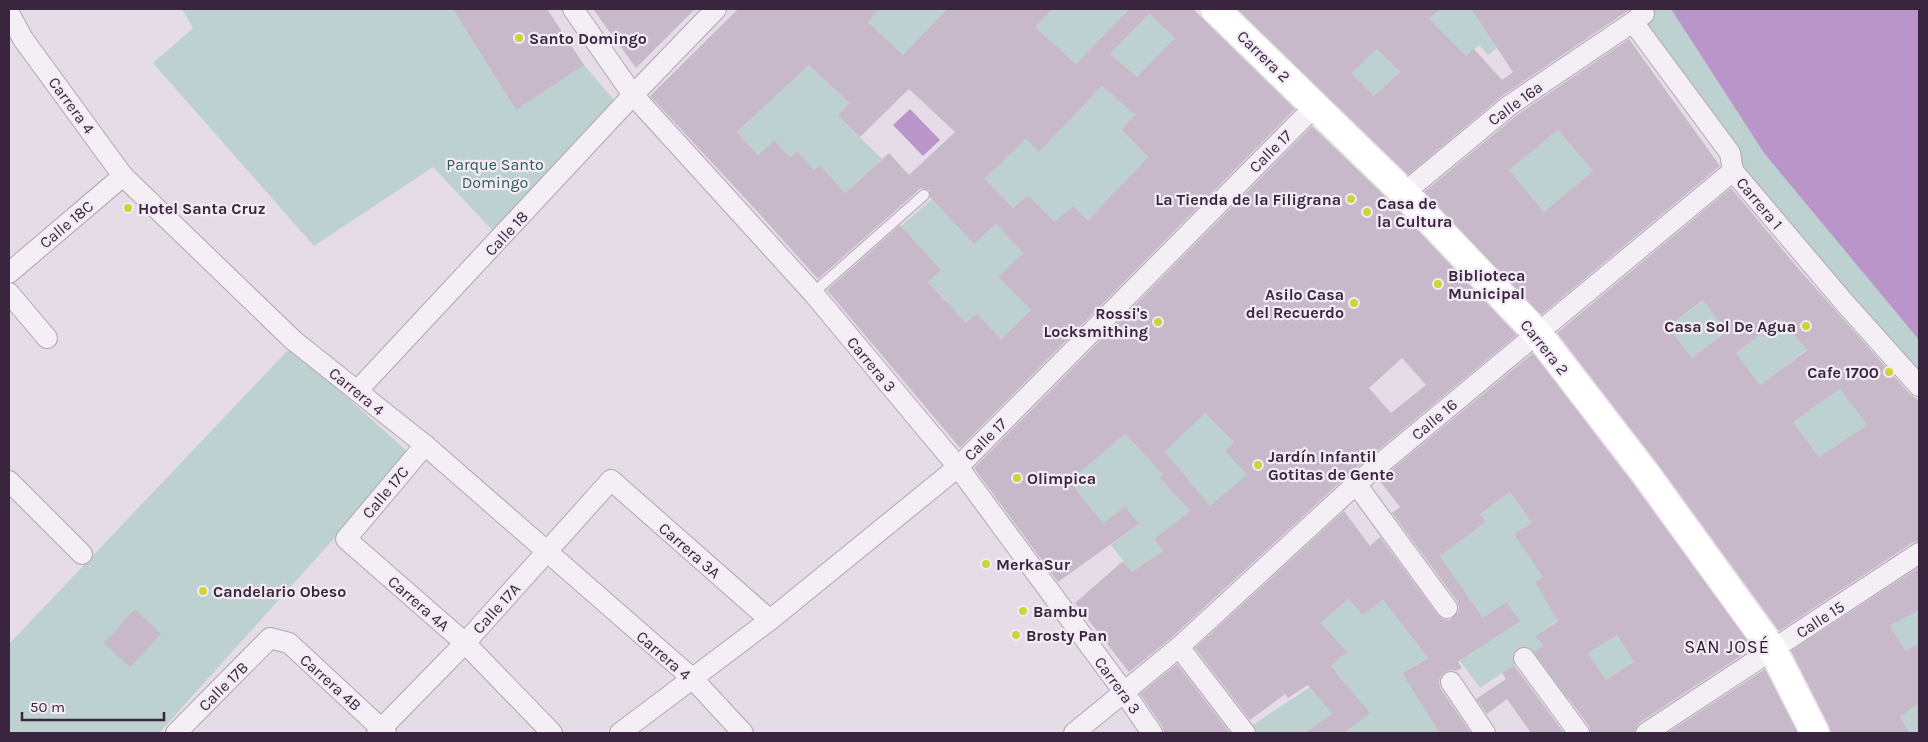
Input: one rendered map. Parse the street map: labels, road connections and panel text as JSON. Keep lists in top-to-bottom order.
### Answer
{
  "streets": {
    "main road": ["Carrera 2"],
    "street": [
      "Calle 16a",
      "Carrera 4",
      "Calle 17",
      "Carrera 1",
      "Calle 18C",
      "Calle 18",
      "Carrera 3",
      "Calle 16",
      "Calle 17C",
      "Carrera 3A",
      "Carrera 4A",
      "Calle 17A",
      "Calle 15",
      "Carrera 4B",
      "Calle 17B"
    ]
  },
  "crossings": [
    ["Carrera 2", "Calle 16a"],
    ["Carrera 2", "Calle 17"],
    ["Carrera 2", "Calle 16"],
    ["Carrera 2", "Calle 15"],
    ["Calle 16a", "Carrera 1"],
    ["Carrera 4", "Calle 17"],
    ["Carrera 4", "Calle 18C"],
    ["Carrera 4", "Calle 18"],
    ["Carrera 4", "Calle 17C"],
    ["Carrera 4", "Calle 17A"],
    ["Calle 17", "Carrera 3"],
    ["Calle 17", "Carrera 3A"],
    ["Carrera 1", "Calle 16"],
    ["Calle 18", "Carrera 3"],
    ["Carrera 3", "Calle 16"],
    ["Calle 17C", "Carrera 4A"],
    ["Carrera 3A", "Calle 17A"],
    ["Carrera 4A", "Calle 17A"],
    ["Calle 17A", "Carrera 4B"],
    ["Carrera 4B", "Calle 17B"]
  ],
  "districts": ["SAN JOSÉ"],
  "parks": ["Parque Santo Domingo"],
  "places": [
    "Santo Domingo",
    "La Tienda de la Filigrana",
    "Hotel Santa Cruz",
    "Casa de la Cultura",
    "Biblioteca Municipal",
    "Asilo Casa del Recuerdo",
    "Rossi's Locksmithing",
    "Casa Sol De Agua",
    "Cafe 1700",
    "Jardín Infantil Gotitas de Gente",
    "Olimpica",
    "MerkaSur",
    "Candelario Obeso",
    "Bambu",
    "Brosty Pan"
  ],
  "scale_bar": "50 m"
}
